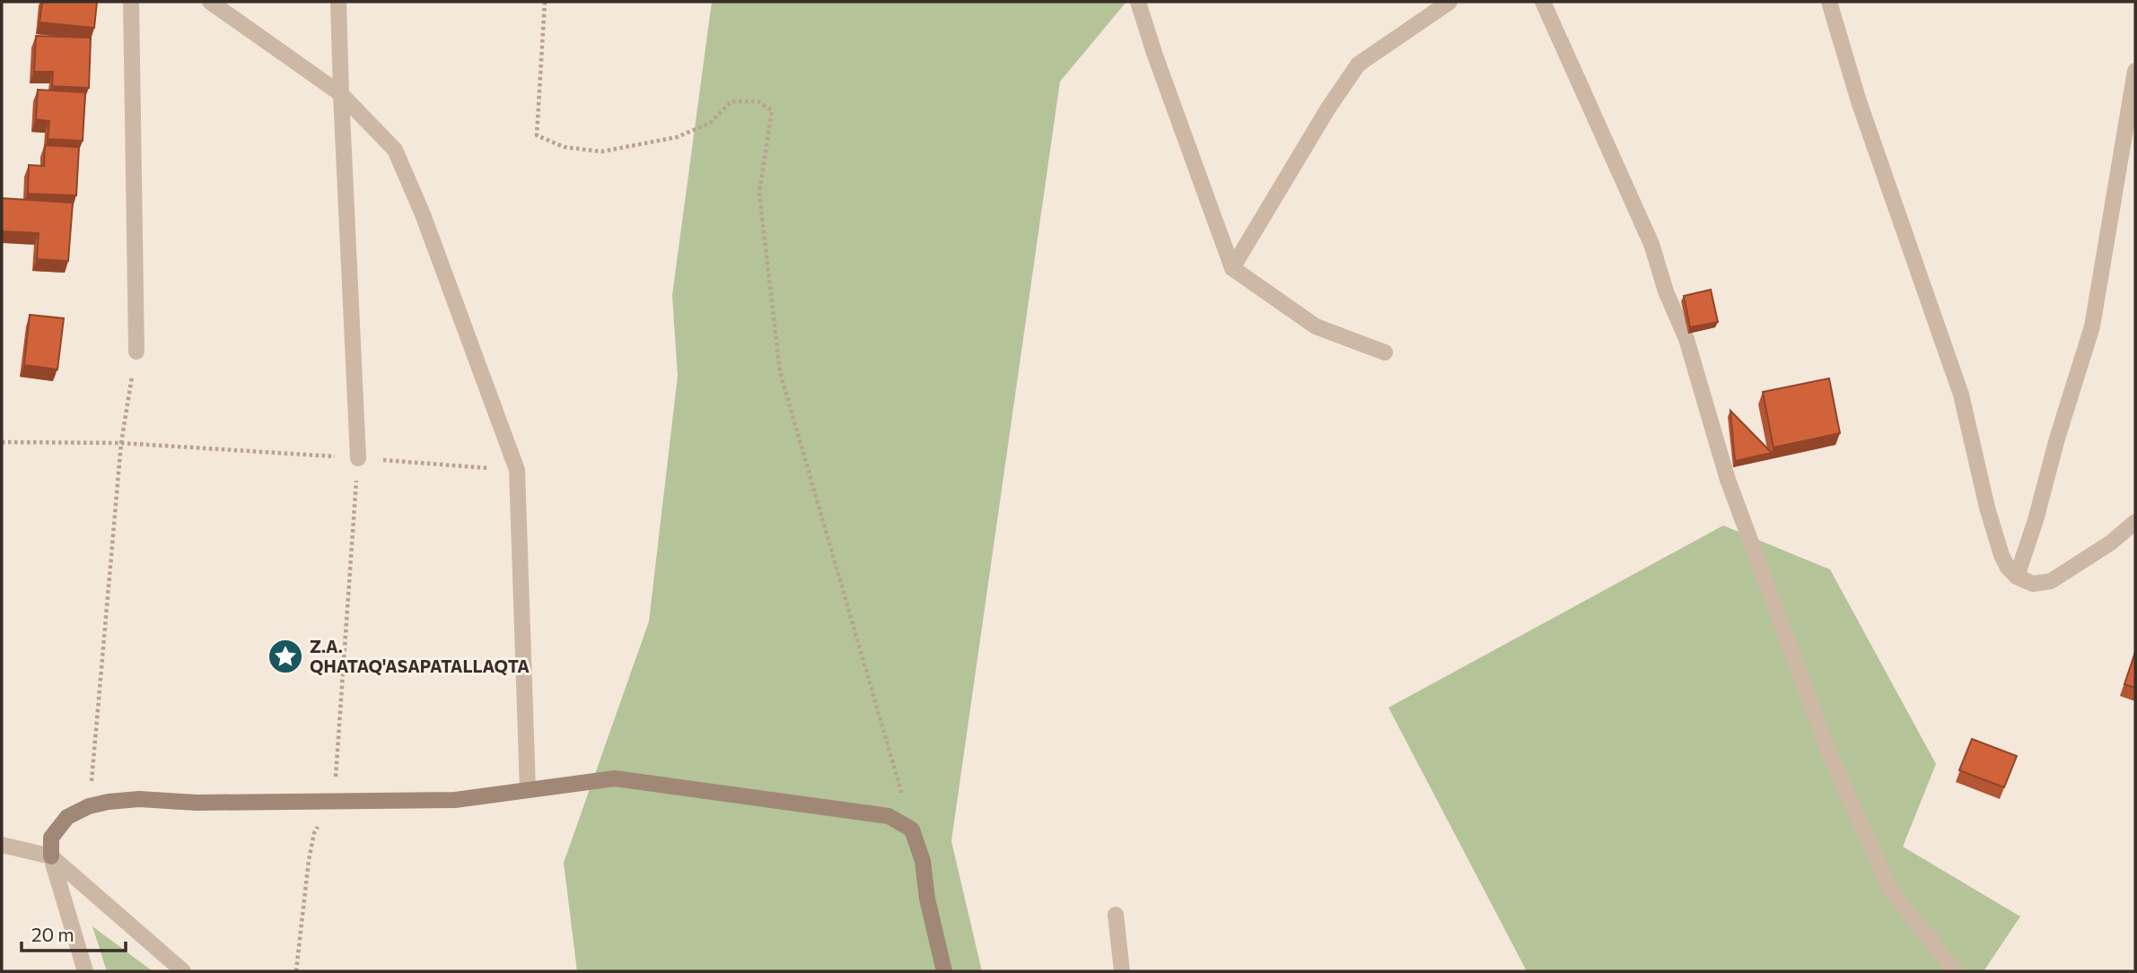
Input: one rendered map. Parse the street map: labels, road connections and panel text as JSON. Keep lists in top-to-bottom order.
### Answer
{
  "places": {
    "place": ["Z.A. QHATAQ'ASAPATALLAQTA"]
  },
  "scale_bar": "20 m"
}
